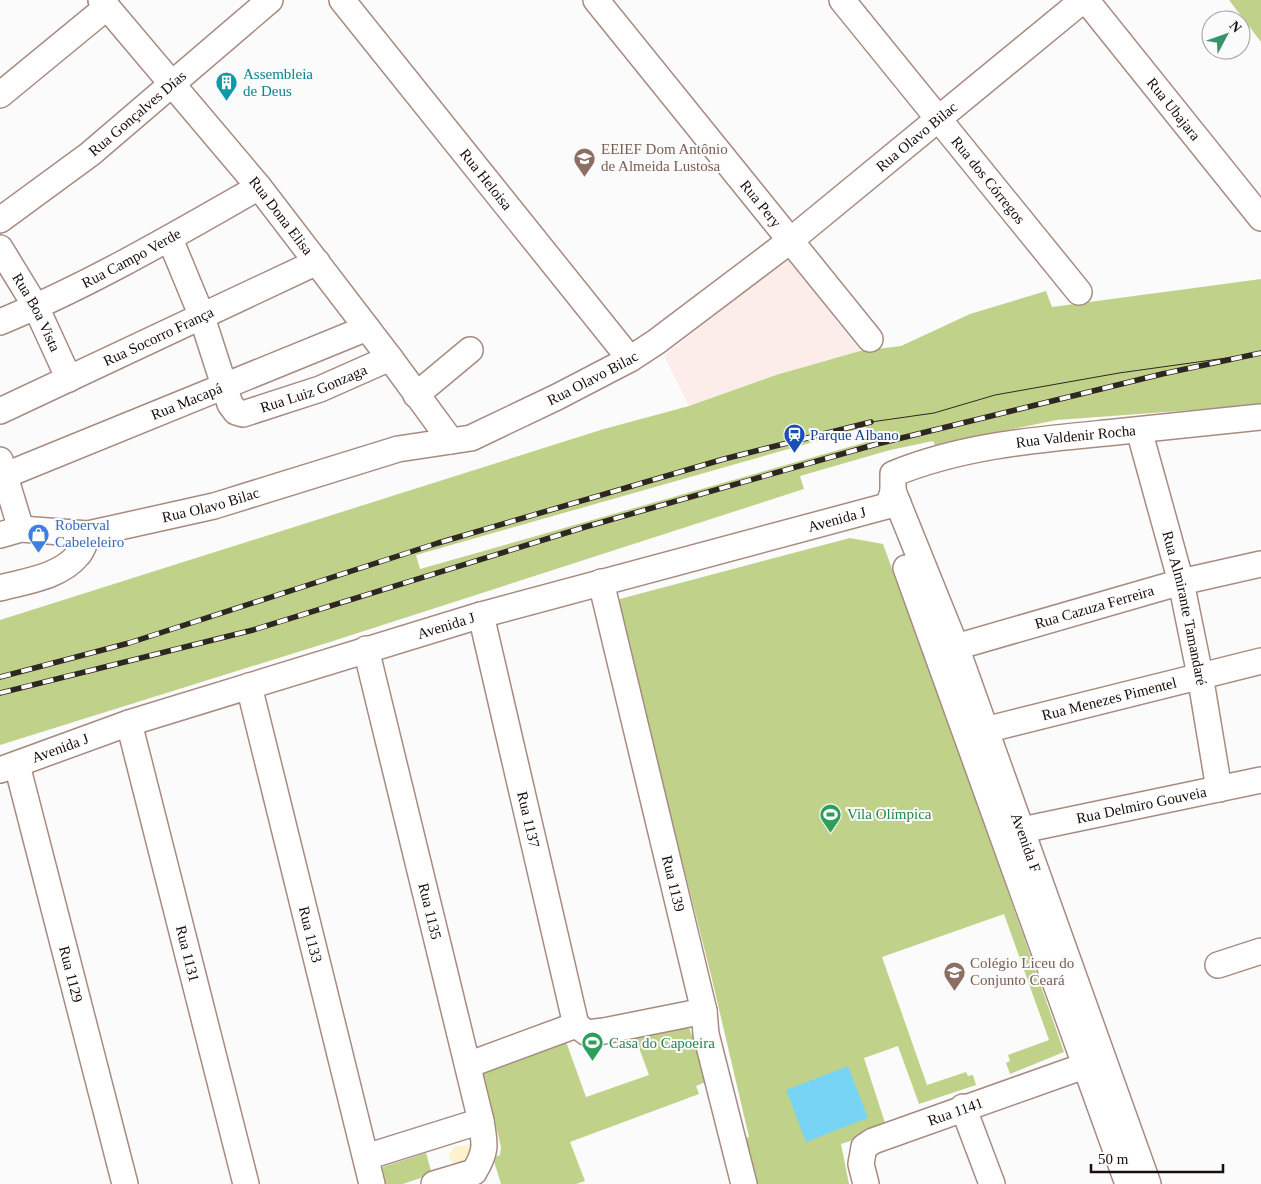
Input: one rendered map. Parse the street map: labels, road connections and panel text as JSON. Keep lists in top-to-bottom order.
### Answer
{
  "streets": {
    "street": [
      "Rua Ubajara",
      "Rua Gonçalves Días",
      "Rua Olavo Bilac",
      "Rua Heloisa",
      "Rua dos Córregos",
      "Rua Pery",
      "Rua Dona Elisa",
      "Rua Campo Verde",
      "Rua Boa Vista",
      "Rua Socorro França",
      "Rua Luiz Gonzaga",
      "Rua Macapá",
      "Rua Valdenir Rocha",
      "Avenida J",
      "Rua Cazuza Ferreira",
      "Rua Almirante Tamandaré",
      "Rua Menezes Pimentel",
      "Rua Delmiro Gouveia",
      "Rua 1137",
      "Avenida F",
      "Rua 1139",
      "Rua 1135",
      "Rua 1133",
      "Rua 1131",
      "Rua 1129",
      "Rua 1141"
    ]
  },
  "crossings": [
    ["Rua Ubajara", "Rua Olavo Bilac"],
    ["Rua Gonçalves Días", "Rua Dona Elisa"],
    ["Rua Olavo Bilac", "Rua Heloisa"],
    ["Rua Olavo Bilac", "Rua dos Córregos"],
    ["Rua Olavo Bilac", "Rua Pery"],
    ["Rua Olavo Bilac", "Rua Dona Elisa"],
    ["Rua Dona Elisa", "Rua Campo Verde"],
    ["Rua Dona Elisa", "Rua Socorro França"],
    ["Rua Dona Elisa", "Rua Luiz Gonzaga"],
    ["Rua Dona Elisa", "Rua Macapá"],
    ["Rua Campo Verde", "Rua Boa Vista"],
    ["Rua Boa Vista", "Rua Socorro França"],
    ["Rua Luiz Gonzaga", "Rua Macapá"],
    ["Rua Valdenir Rocha", "Avenida J"],
    ["Rua Valdenir Rocha", "Rua Almirante Tamandaré"],
    ["Rua Valdenir Rocha", "Avenida F"],
    ["Avenida J", "Rua 1137"],
    ["Avenida J", "Avenida F"],
    ["Avenida J", "Rua 1139"],
    ["Avenida J", "Rua 1135"],
    ["Avenida J", "Rua 1133"],
    ["Avenida J", "Rua 1131"],
    ["Avenida J", "Rua 1129"],
    ["Rua Cazuza Ferreira", "Rua Almirante Tamandaré"],
    ["Rua Cazuza Ferreira", "Avenida F"],
    ["Rua Almirante Tamandaré", "Rua Menezes Pimentel"],
    ["Rua Almirante Tamandaré", "Rua Delmiro Gouveia"],
    ["Rua Menezes Pimentel", "Avenida F"],
    ["Rua Delmiro Gouveia", "Avenida F"],
    ["Avenida F", "Rua 1141"]
  ],
  "places": {
    "building": ["Assembleia de Deus"],
    "school or university": ["EEIEF Dom Antônio de Almeida Lustosa", "Colégio Liceu do Conjunto Ceará"],
    "station": ["Parque Albano"],
    "shop": ["Roberval Cabeleleiro"],
    "sports": ["Vila Olímpica", "Casa do Capoeira"]
  },
  "scale_bar": "50 m",
  "north": "top right"
}
